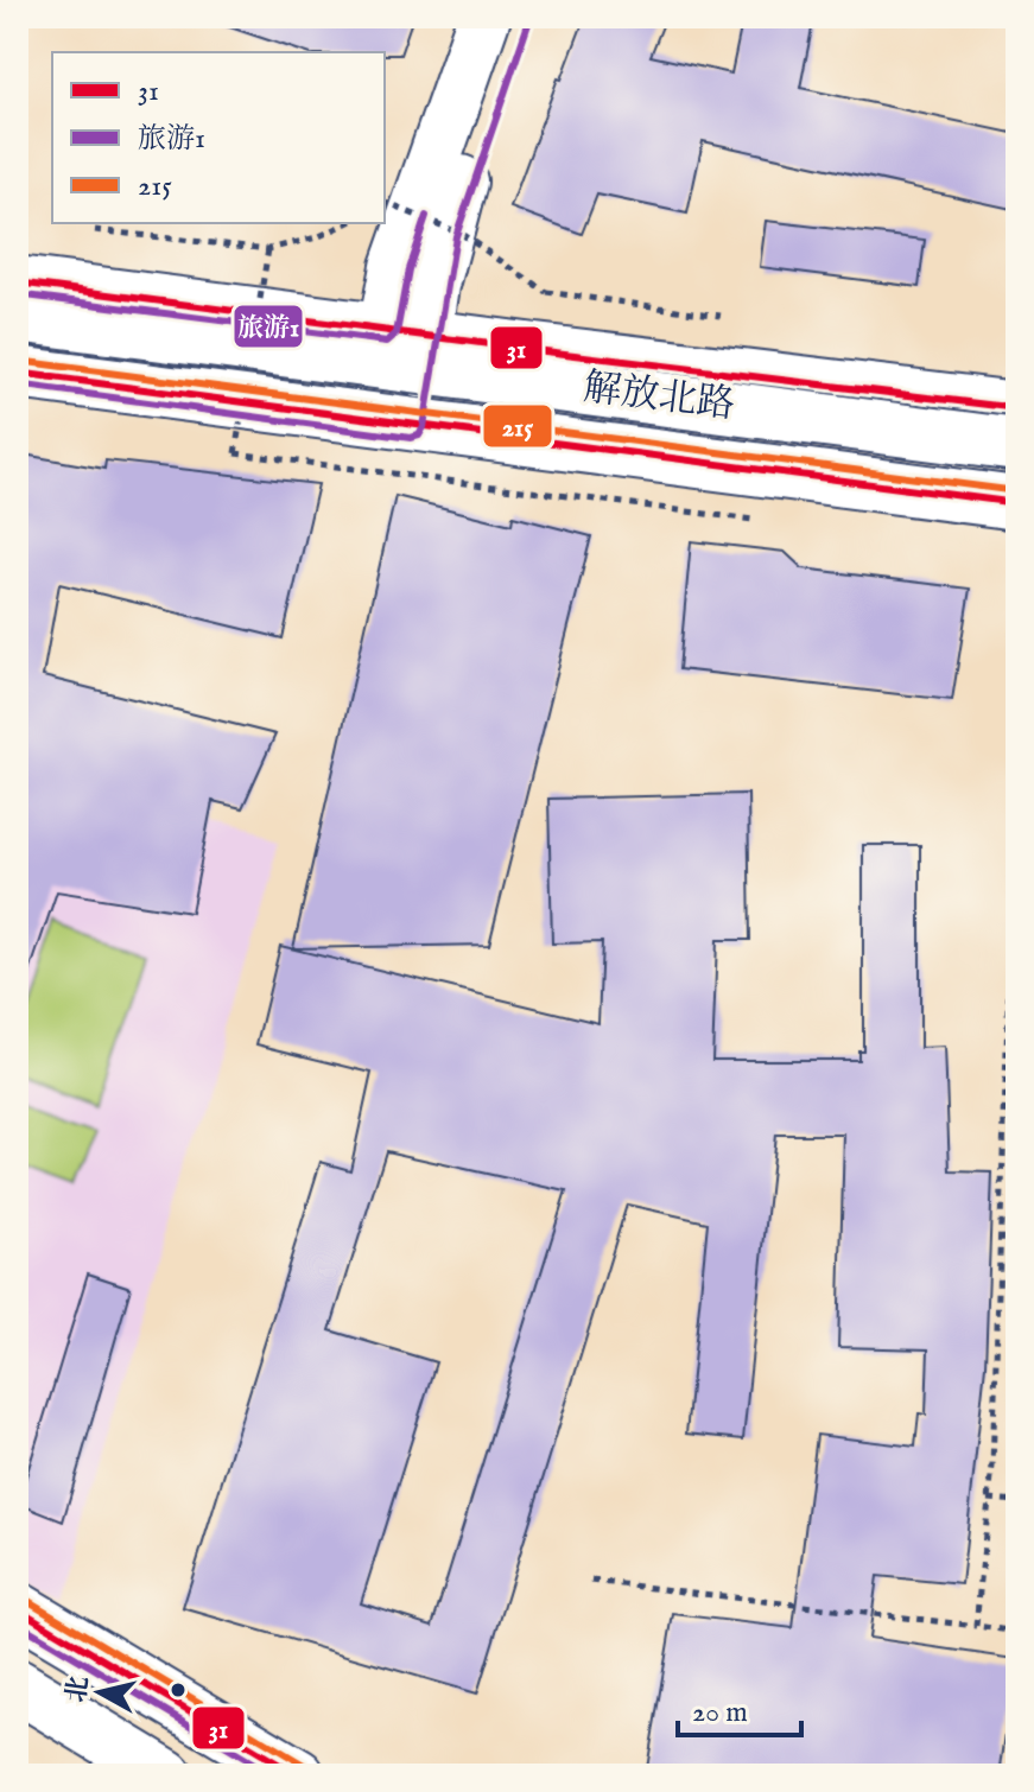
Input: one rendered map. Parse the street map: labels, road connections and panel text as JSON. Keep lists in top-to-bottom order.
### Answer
{
  "streets": {
    "main road": ["解放北路"]
  },
  "lines": ["transit line 旅游1", "transit line 31", "transit line 215"],
  "legend": ["31", "旅游1", "215"],
  "scale_bar": "20 m",
  "north": "left"
}
